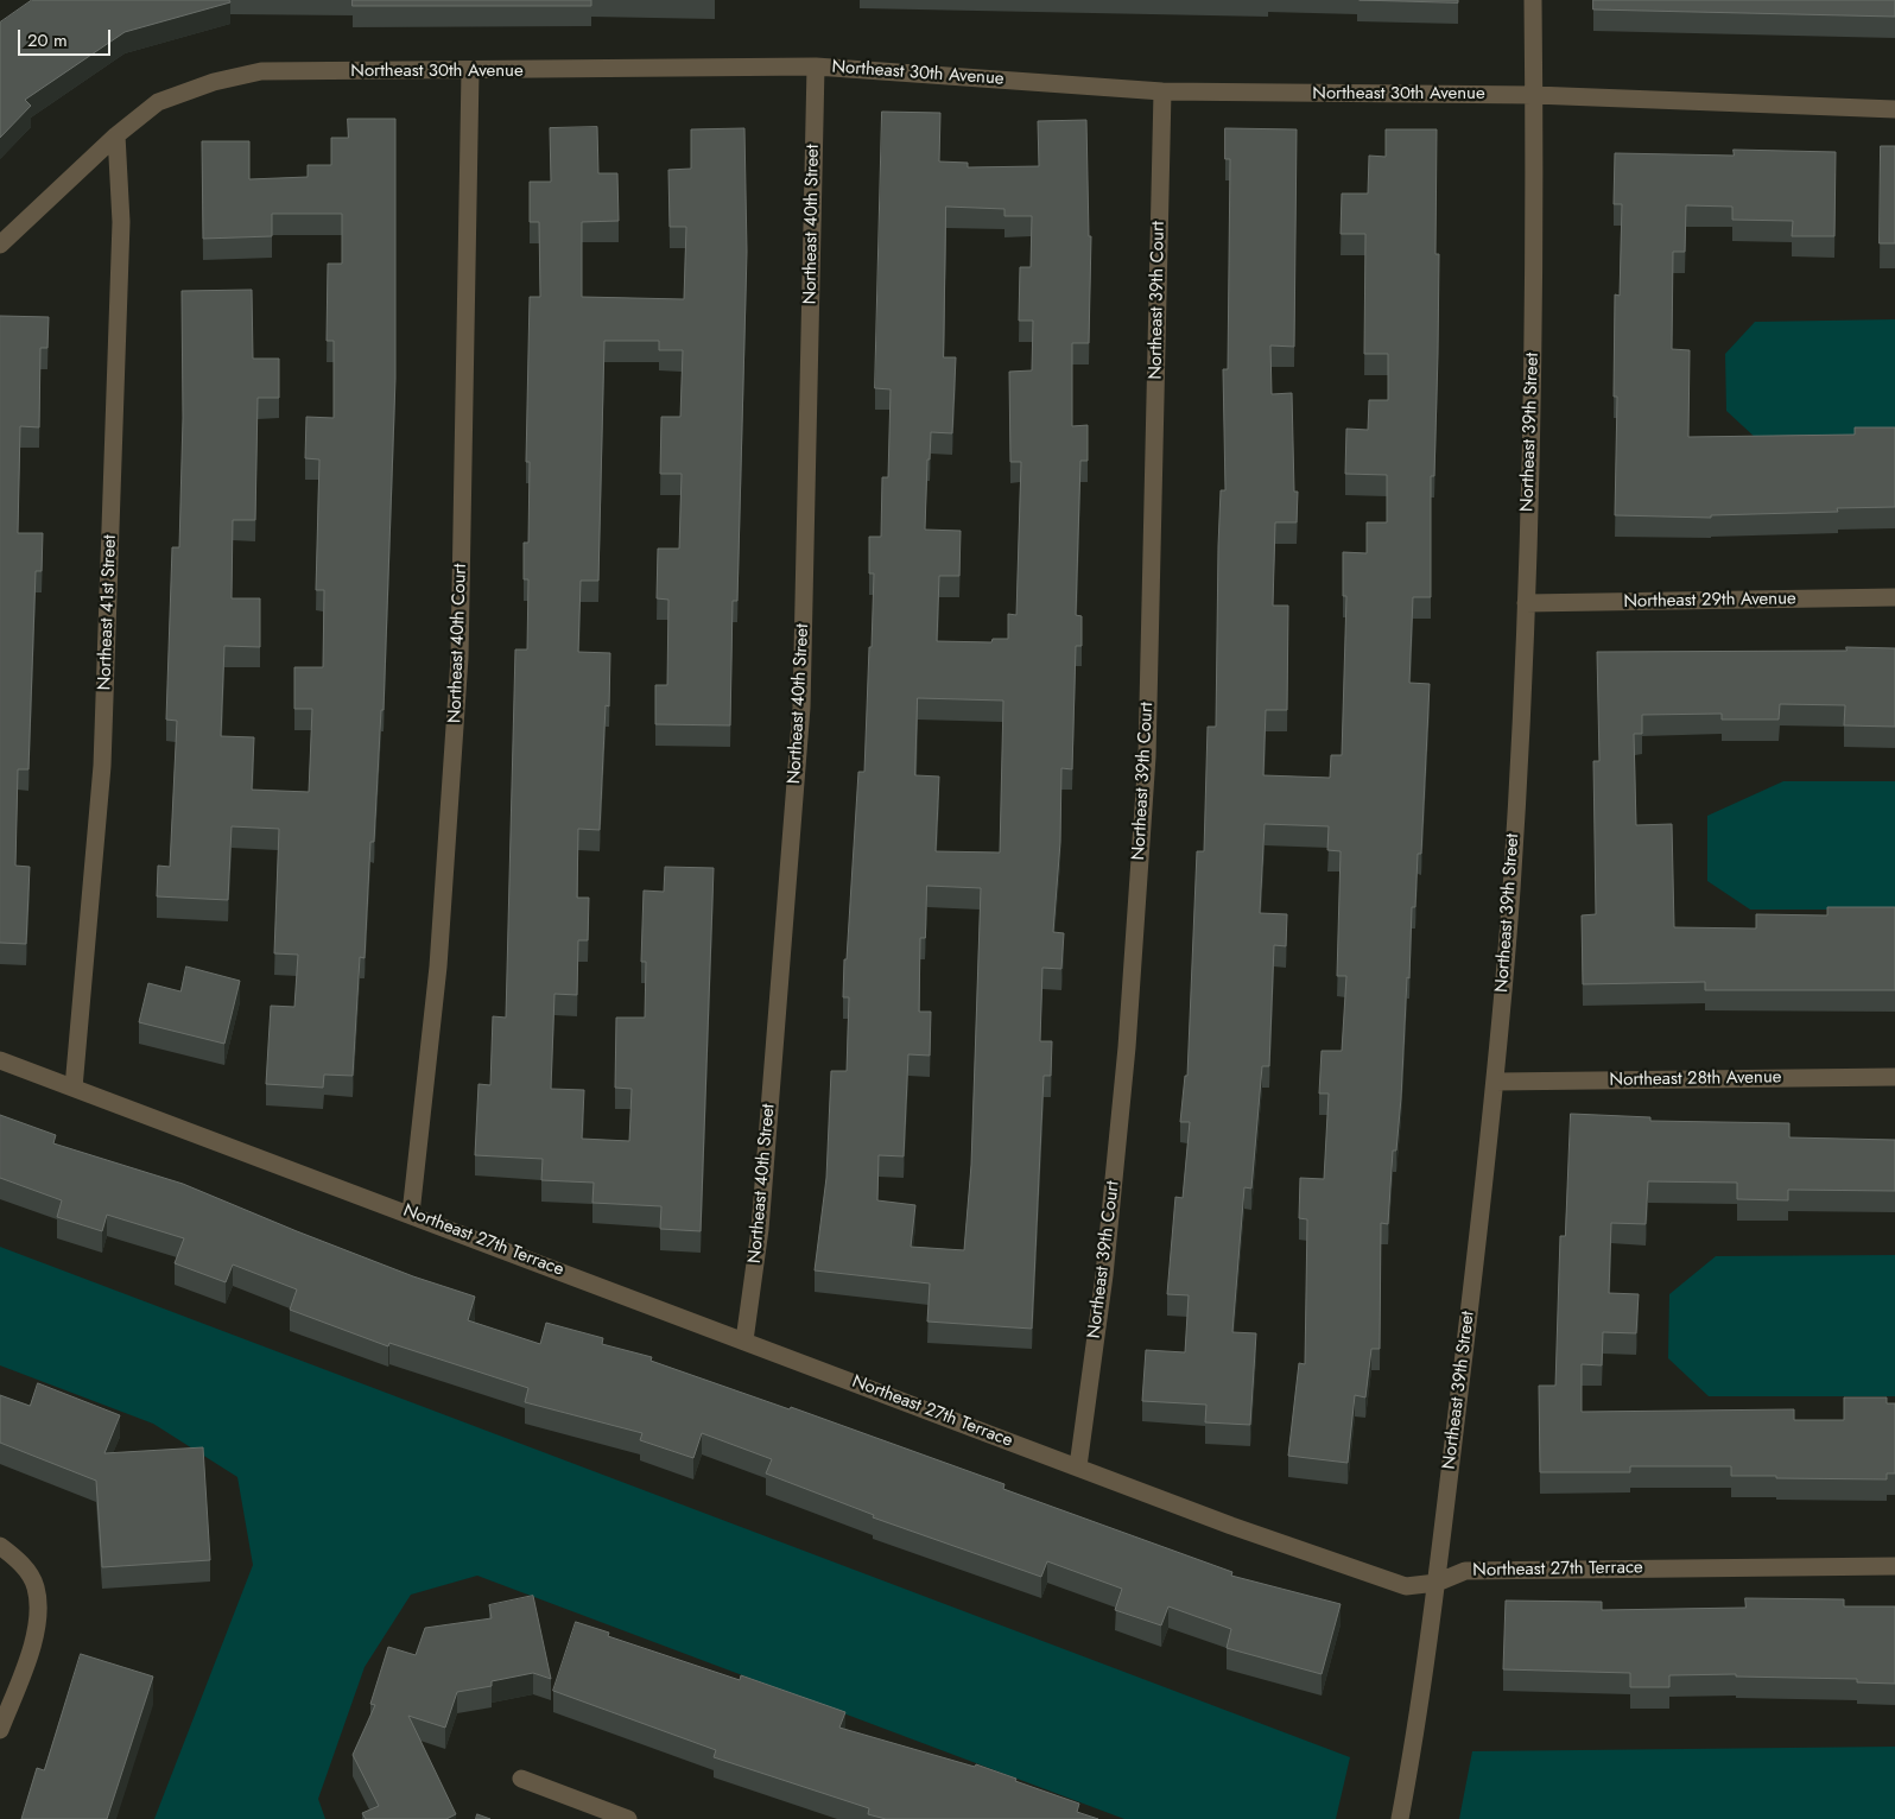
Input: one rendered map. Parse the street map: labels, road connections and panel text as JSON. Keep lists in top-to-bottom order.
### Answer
{
  "streets": {
    "street": [
      "Northeast 30th Avenue",
      "Northeast 40th Street",
      "Northeast 39th Court",
      "Northeast 39th Street",
      "Northeast 29th Avenue",
      "Northeast 41st Street",
      "Northeast 40th Court",
      "Northeast 28th Avenue",
      "Northeast 27th Terrace"
    ]
  },
  "crossings": [
    ["Northeast 30th Avenue", "Northeast 40th Street"],
    ["Northeast 30th Avenue", "Northeast 39th Court"],
    ["Northeast 30th Avenue", "Northeast 39th Street"],
    ["Northeast 30th Avenue", "Northeast 41st Street"],
    ["Northeast 30th Avenue", "Northeast 40th Court"],
    ["Northeast 40th Street", "Northeast 27th Terrace"],
    ["Northeast 39th Court", "Northeast 27th Terrace"],
    ["Northeast 39th Street", "Northeast 29th Avenue"],
    ["Northeast 39th Street", "Northeast 28th Avenue"],
    ["Northeast 39th Street", "Northeast 27th Terrace"],
    ["Northeast 41st Street", "Northeast 27th Terrace"],
    ["Northeast 40th Court", "Northeast 27th Terrace"]
  ],
  "scale_bar": "20 m"
}
